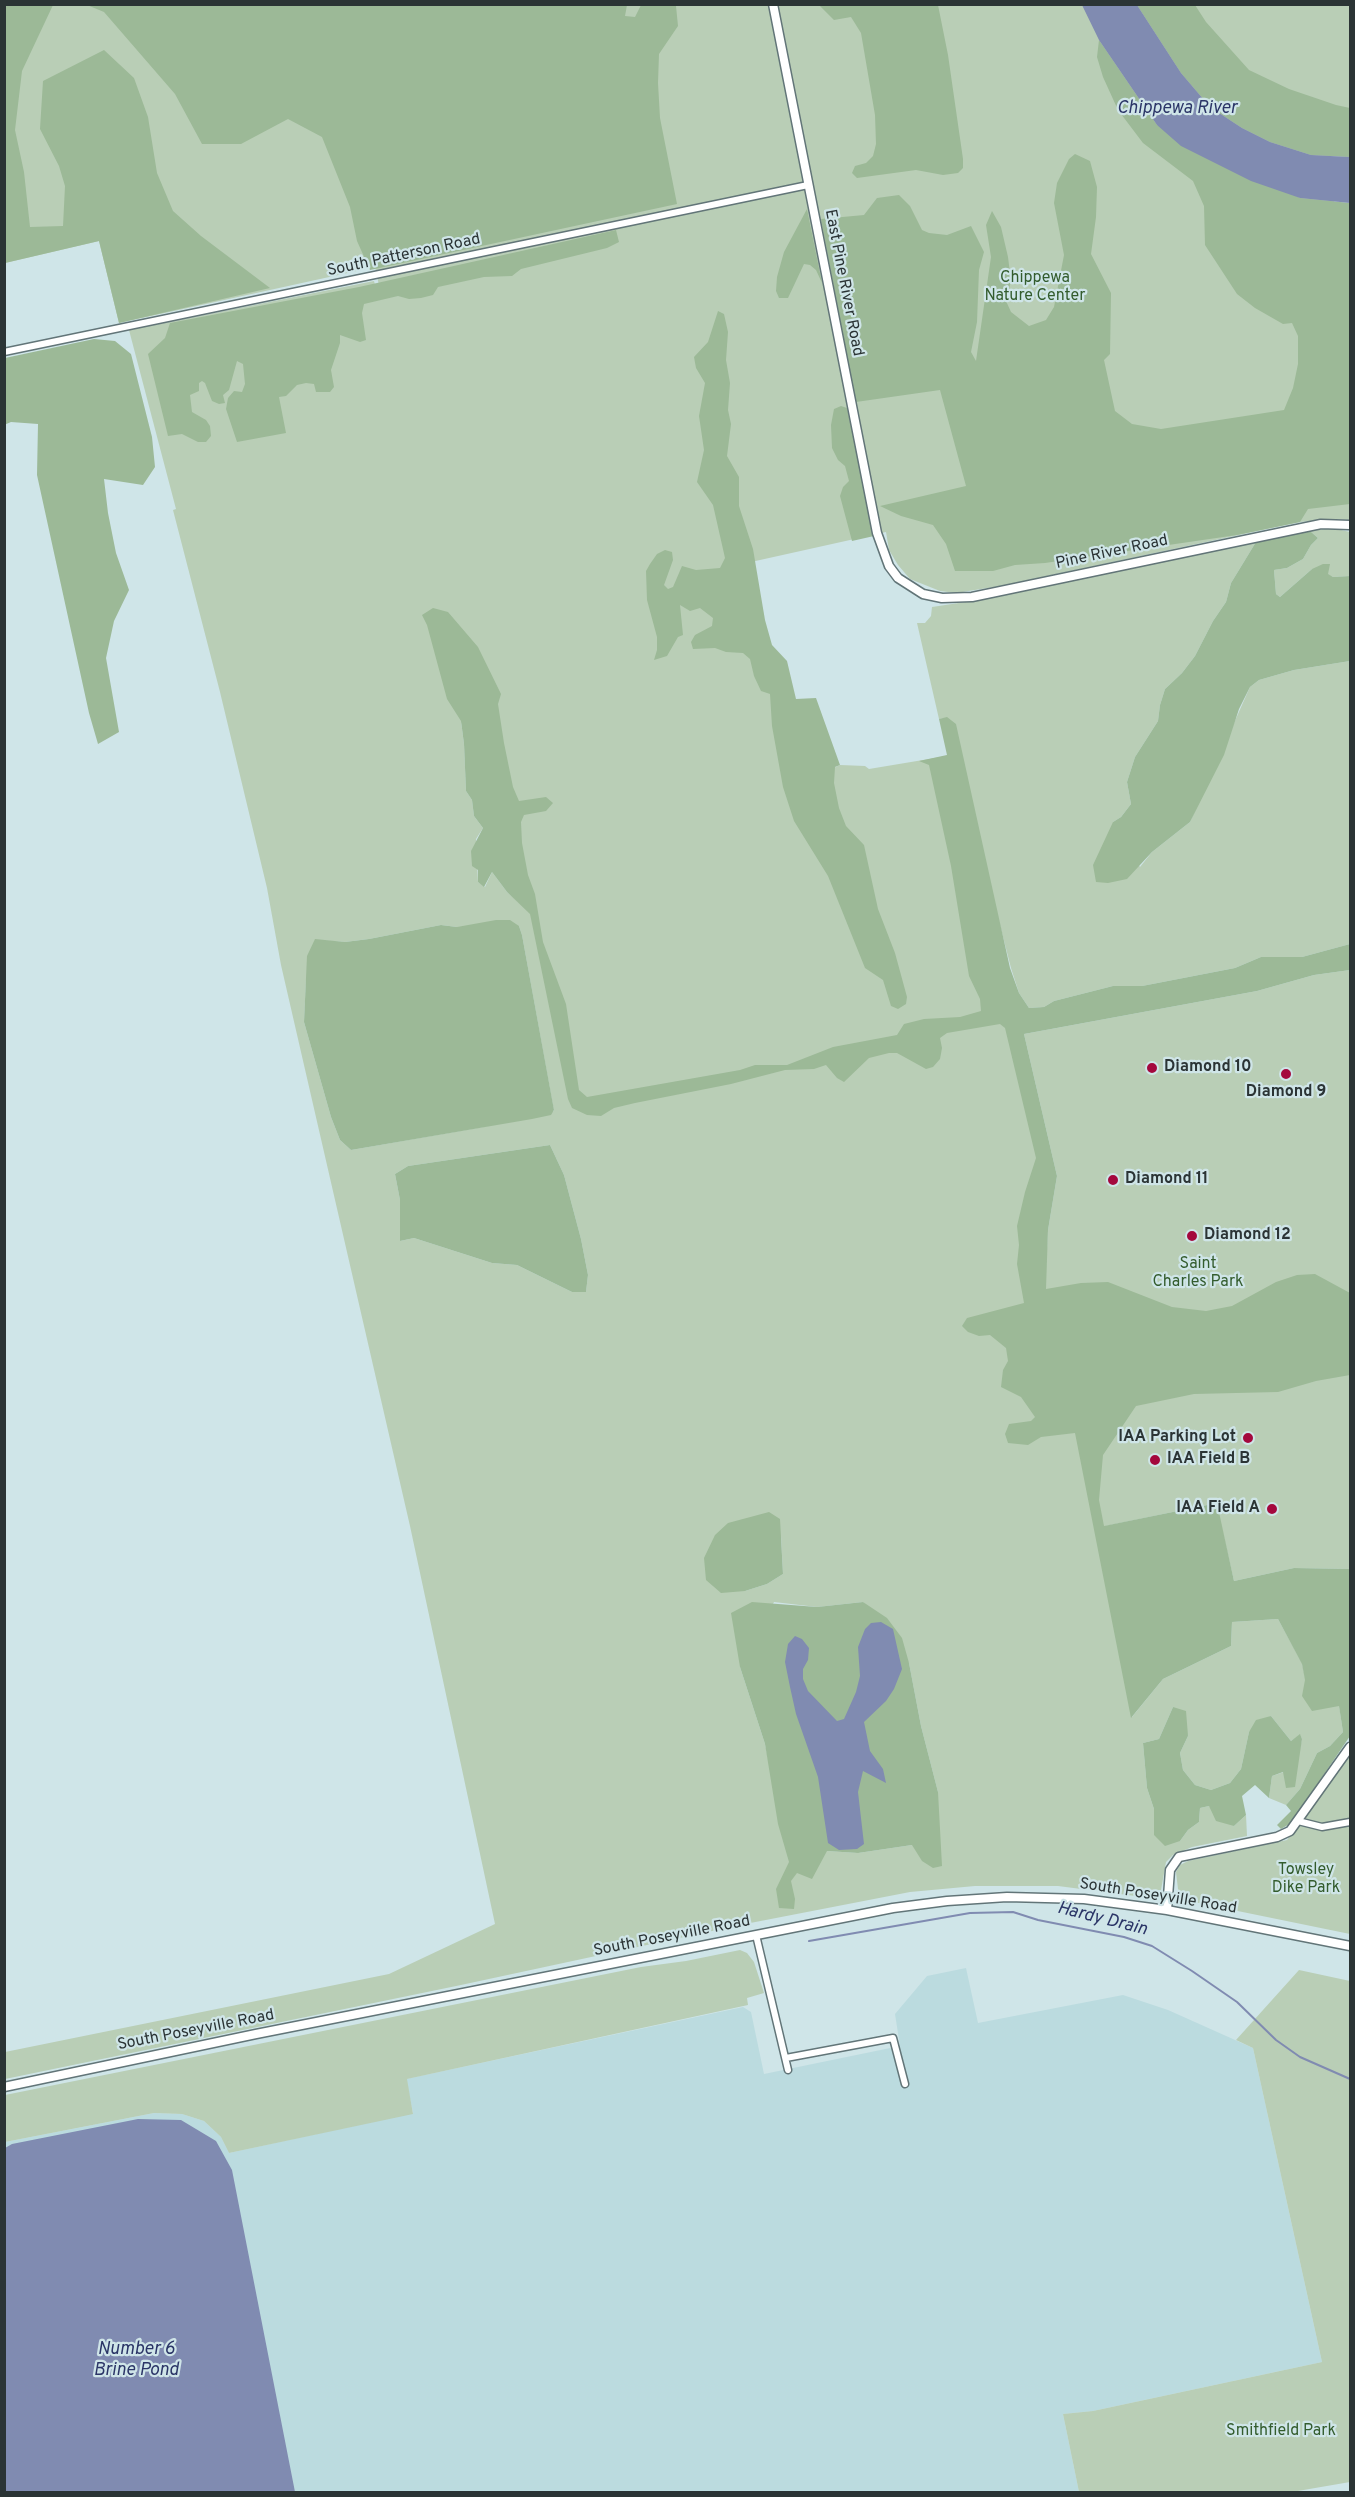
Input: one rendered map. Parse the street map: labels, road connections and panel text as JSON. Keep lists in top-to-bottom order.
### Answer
{
  "streets": {
    "main road": ["East Pine River Road", "Pine River Road", "South Poseyville Road"],
    "street": ["South Patterson Road"]
  },
  "crossings": [
    ["South Patterson Road", "East Pine River Road"],
    ["East Pine River Road", "Pine River Road"]
  ],
  "water": ["Chippewa River", "Hardy Drain", "Number 6 Brine Pond"],
  "parks": [
    "Chippewa Nature Center",
    "Saint Charles Park",
    "Towsley Dike Park",
    "Smithfield Park"
  ],
  "places": [
    "Diamond 10",
    "Diamond 9",
    "Diamond 11",
    "Diamond 12",
    "IAA Parking Lot",
    "IAA Field B",
    "IAA Field A"
  ]
}
